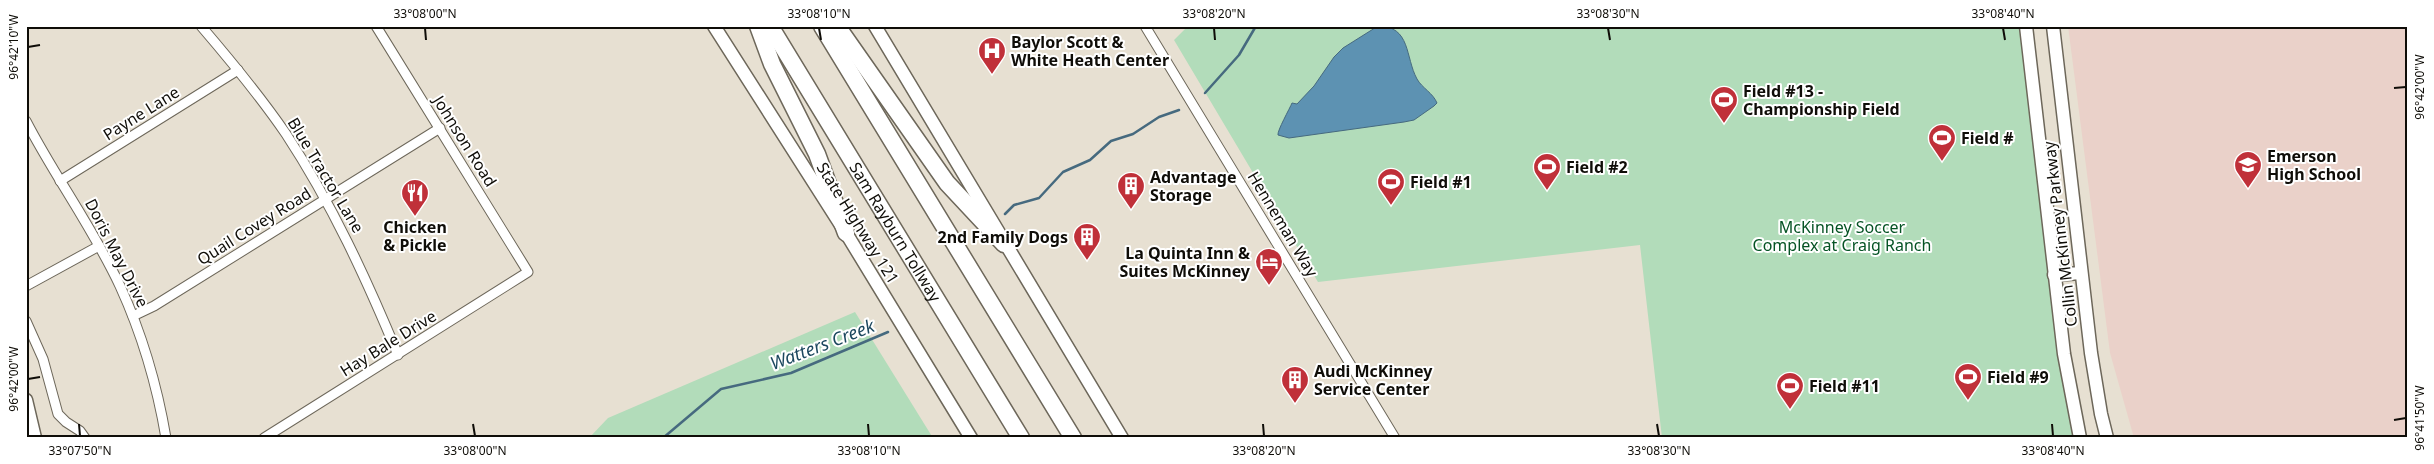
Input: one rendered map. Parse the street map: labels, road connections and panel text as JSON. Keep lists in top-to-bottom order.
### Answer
{
  "streets": {
    "highway": ["Sam Rayburn Tollway"],
    "main road": ["State Highway 121", "Collin McKinney Parkway"],
    "street": [
      "Payne Lane",
      "Johnson Road",
      "Blue Tractor Lane",
      "Henneman Way",
      "Quail Covey Road",
      "Doris May Drive",
      "Hay Bale Drive"
    ]
  },
  "crossings": [
    ["Payne Lane", "Blue Tractor Lane"],
    ["Payne Lane", "Doris May Drive"],
    ["Johnson Road", "Quail Covey Road"],
    ["Johnson Road", "Hay Bale Drive"],
    ["Blue Tractor Lane", "Quail Covey Road"],
    ["Blue Tractor Lane", "Hay Bale Drive"],
    ["Quail Covey Road", "Doris May Drive"]
  ],
  "water": ["Watters Creek"],
  "parks": ["McKinney Soccer Complex at Craig Ranch"],
  "places": {
    "hospital": ["Baylor Scott & White Heath Center"],
    "sports": [
      "Field #13 - Championship Field",
      "Field #",
      "Field #2",
      "Field #1",
      "Field #9",
      "Field #11"
    ],
    "school or university": ["Emerson High School"],
    "building": ["Advantage Storage", "2nd Family Dogs", "Audi McKinney Service Center"],
    "restaurant": ["Chicken & Pickle"],
    "hotel": ["La Quinta Inn & Suites McKinney"]
  },
  "coordinates": [
    "33°08'00\"N",
    "33°08'10\"N",
    "33°08'20\"N",
    "33°08'30\"N",
    "33°08'40\"N",
    "96°42'10\"W",
    "96°42'00\"W",
    "96°41'50\"W",
    "33°07'50\"N"
  ]
}
